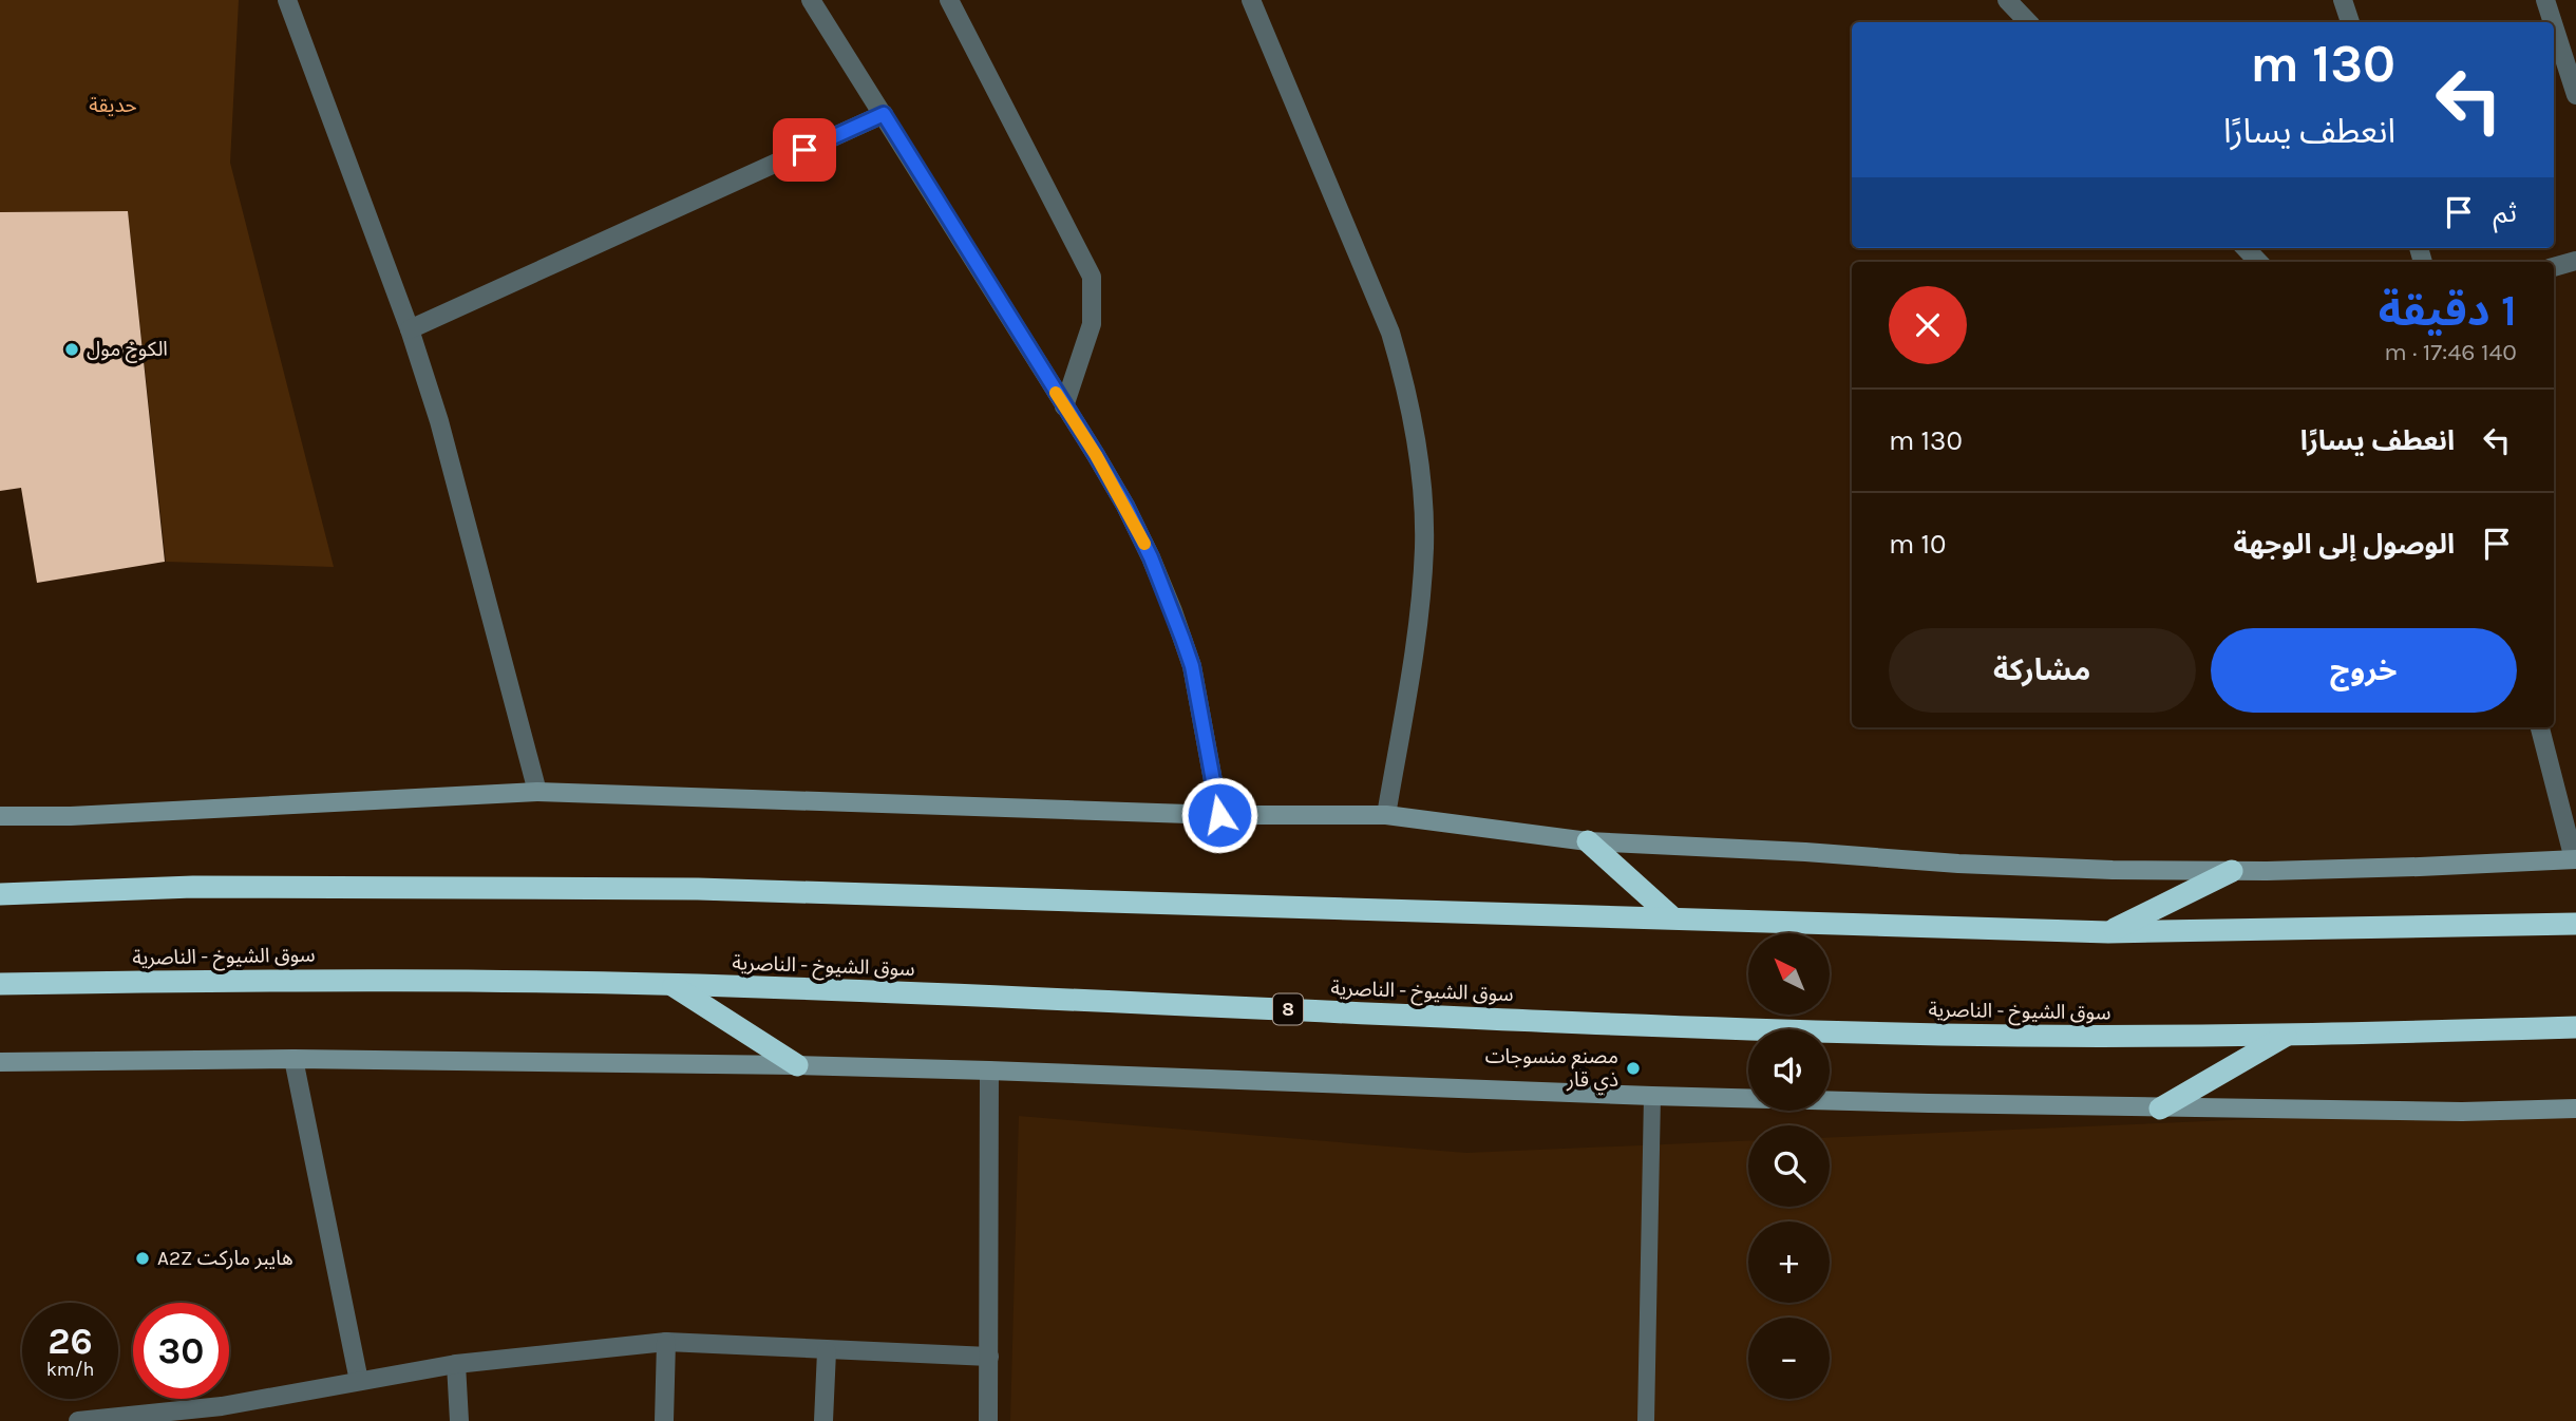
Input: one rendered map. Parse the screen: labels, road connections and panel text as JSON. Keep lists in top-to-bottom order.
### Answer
{
  "streets": {
    "highway": ["سوق الشيوخ - الناصرية", "8"]
  },
  "parks": ["حديقة"],
  "places": ["الكوخ مول", "مصنع منسوجات ذي قار", "A2Z هايبر ماركت"],
  "north": "top left",
  "page": {
    "turn": ["130 m", "انعطف يسارًا"],
    "then": "ثم",
    "heading": ["1 دقيقة", "140 m · 17:46"],
    "list": [
      {
        "name": "انعطف يسارًا",
        "value": "130 m"
      },
      {
        "name": "الوصول إلى الوجهة",
        "value": "10 m"
      }
    ],
    "buttons": ["خروج", "مشاركة"],
    "map_buttons": ["+", "−"],
    "speed": "26 km/h",
    "limit": "30"
  }
}
